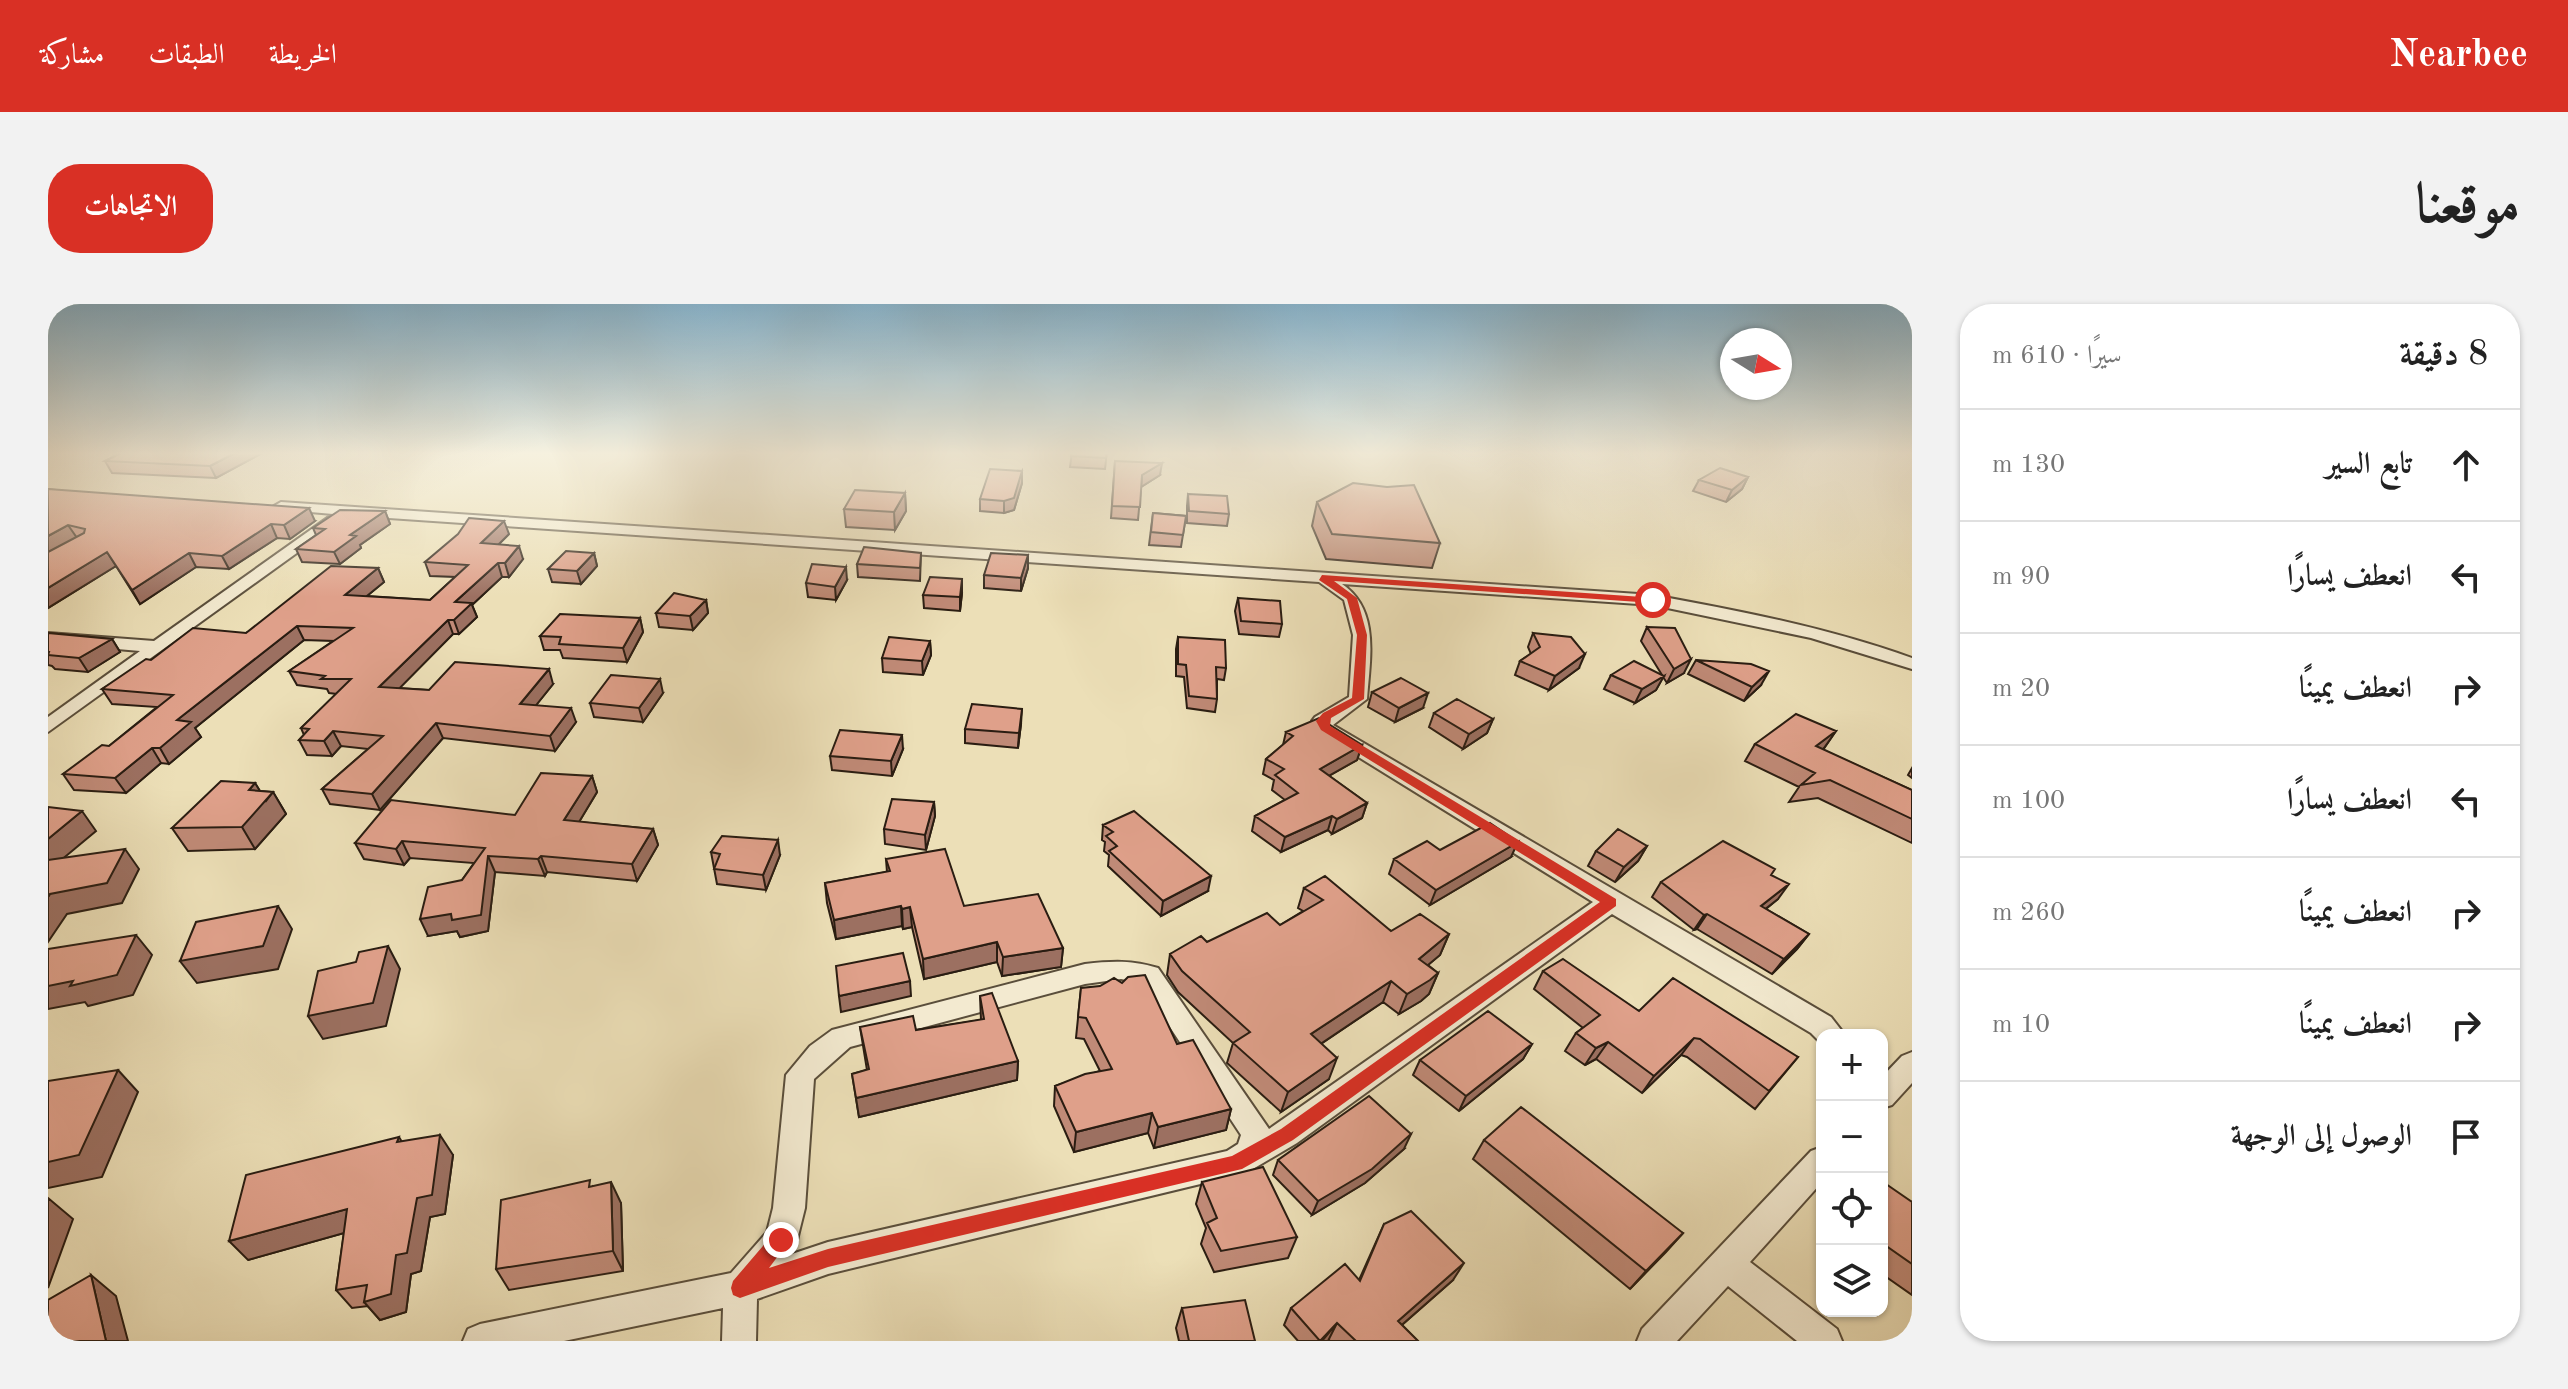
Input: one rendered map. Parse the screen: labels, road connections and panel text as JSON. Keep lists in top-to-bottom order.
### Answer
{
  "north": "right",
  "page": {
    "header": "Nearbee",
    "nav": ["الخريطة", "الطبقات", "مشاركة"],
    "title": "موقعنا",
    "buttons": "الاتجاهات",
    "heading": ["8 دقيقة", "سيرًا · 610 m"],
    "list": [
      ["تابع السير", "130 m"],
      ["انعطف يسارًا", "90 m"],
      ["انعطف يمينًا", "20 m"],
      ["انعطف يسارًا", "100 m"],
      ["انعطف يمينًا", "260 m"],
      ["انعطف يمينًا", "10 m"],
      "الوصول إلى الوجهة"
    ],
    "map_buttons": ["+", "−"]
  }
}
